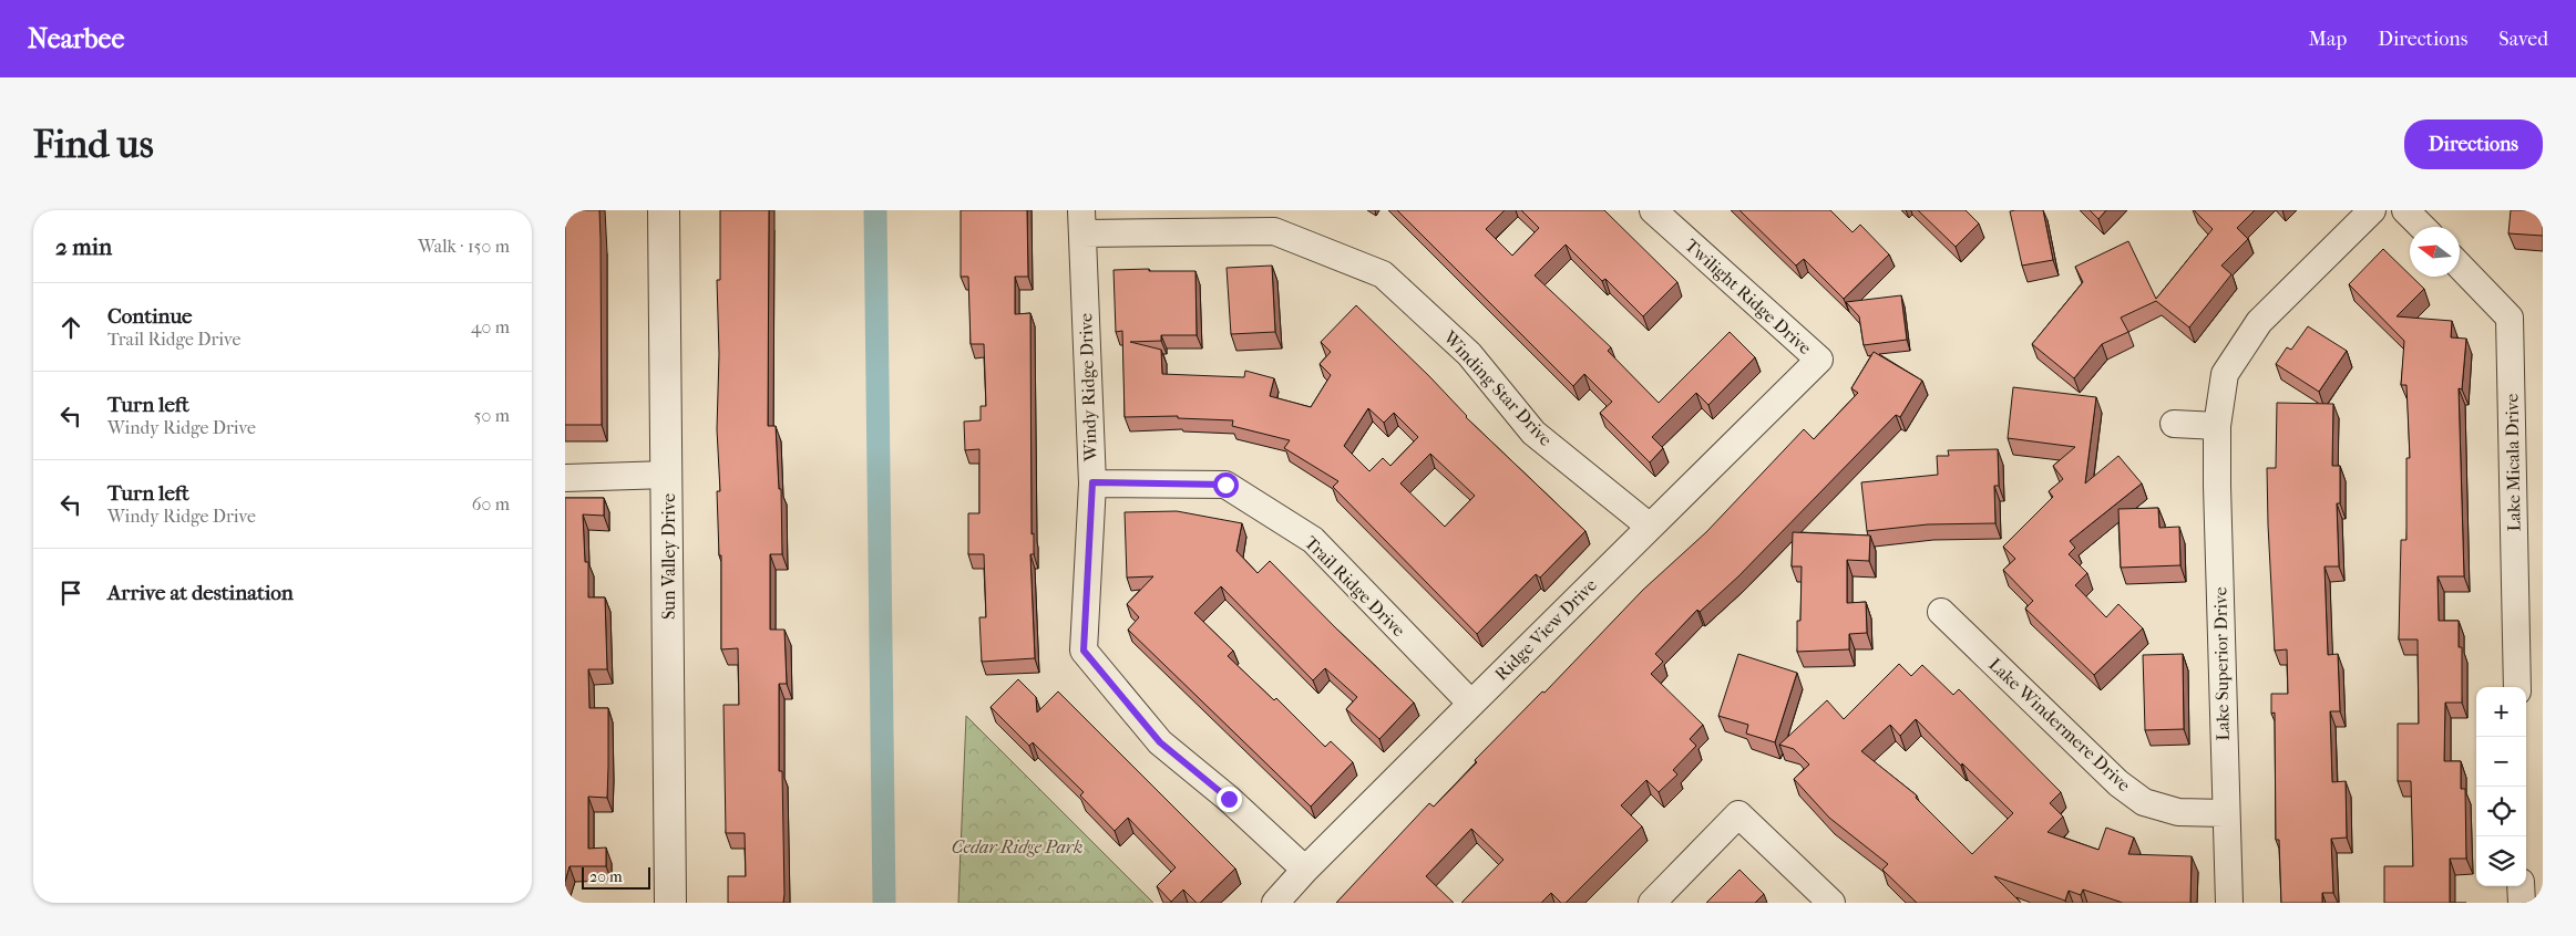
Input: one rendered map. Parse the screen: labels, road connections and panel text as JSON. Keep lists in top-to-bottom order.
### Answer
{
  "streets": {
    "street": [
      "Twilight Ridge Drive",
      "Windy Ridge Drive",
      "Winding Star Drive",
      "Lake Micala Drive",
      "Sun Valley Drive",
      "Trail Ridge Drive",
      "Ridge View Drive",
      "Lake Superior Drive",
      "Lake Windermere Drive"
    ]
  },
  "crossings": [
    ["Twilight Ridge Drive", "Ridge View Drive"],
    ["Windy Ridge Drive", "Winding Star Drive"],
    ["Windy Ridge Drive", "Trail Ridge Drive"],
    ["Windy Ridge Drive", "Ridge View Drive"],
    ["Winding Star Drive", "Ridge View Drive"],
    ["Trail Ridge Drive", "Ridge View Drive"],
    ["Lake Superior Drive", "Lake Windermere Drive"]
  ],
  "parks": ["Cedar Ridge Park"],
  "scale_bar": "20 m",
  "north": "left",
  "page": {
    "header": "Nearbee",
    "nav": ["Map", "Directions", "Saved"],
    "buttons": "Directions",
    "title": "Find us",
    "heading": ["2 min", "Walk · 150 m"],
    "list": [
      ["Continue", "Trail Ridge Drive", "40 m"],
      ["Turn left", "Windy Ridge Drive", "50 m"],
      ["Turn left", "Windy Ridge Drive", "60 m"],
      "Arrive at destination"
    ],
    "map_buttons": ["+", "−"],
    "scale": "20 m"
  }
}
